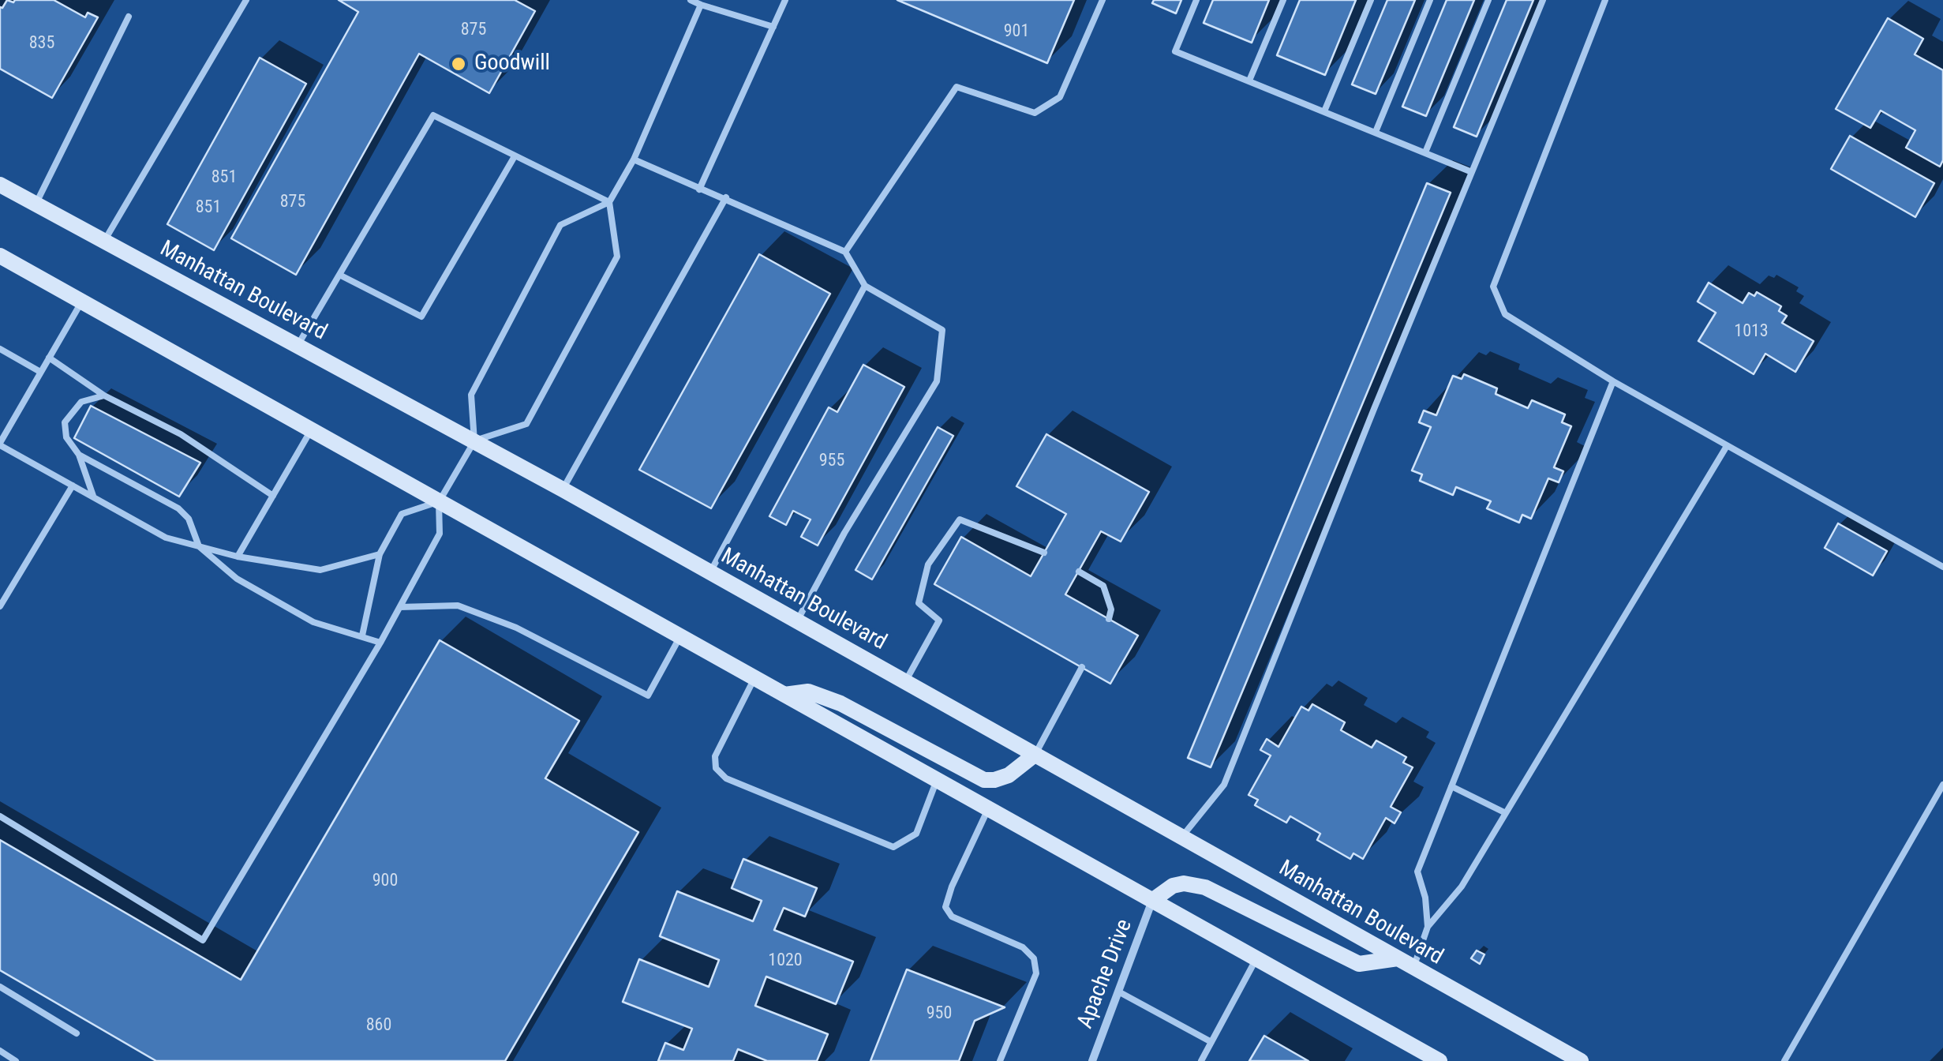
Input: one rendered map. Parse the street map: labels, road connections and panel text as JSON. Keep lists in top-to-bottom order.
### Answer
{
  "streets": {
    "street": ["Manhattan Boulevard", "Apache Drive"]
  },
  "places": ["Goodwill"],
  "house_numbers": [
    "875",
    "901",
    "835",
    "851",
    "875",
    "851",
    "1013",
    "955",
    "900",
    "1020",
    "950",
    "860"
  ]
}
